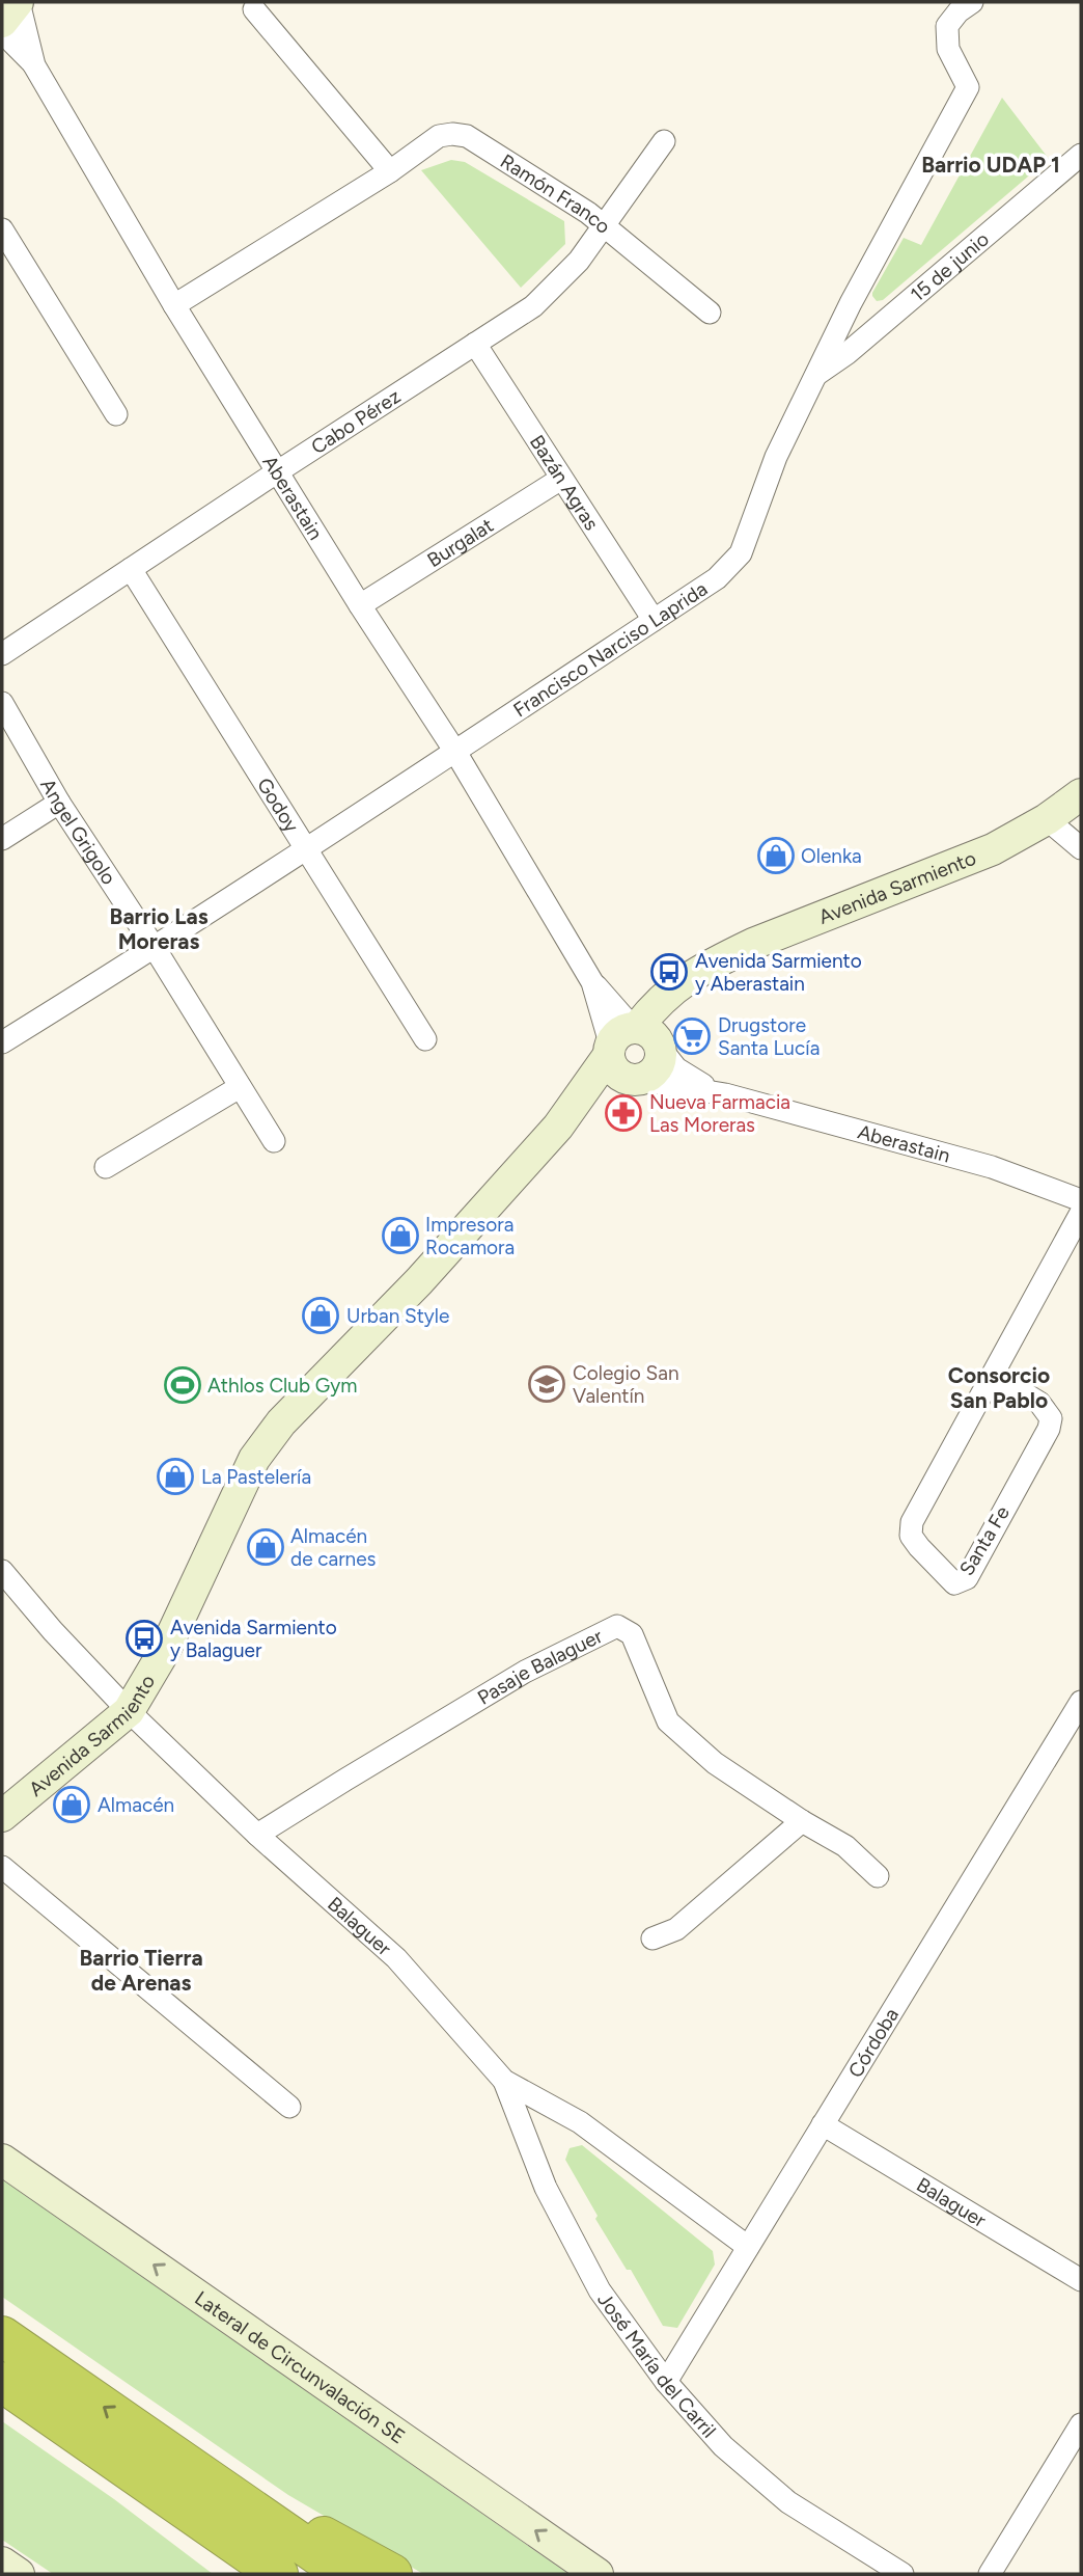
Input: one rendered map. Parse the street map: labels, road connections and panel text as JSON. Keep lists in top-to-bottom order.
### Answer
{
  "streets": {
    "street": [
      "Ramón Franco",
      "15 de junio",
      "Cabo Pérez",
      "Bazán Agras",
      "Aberastain",
      "Burgalat",
      "Francisco Narciso Laprida",
      "Godoy",
      "Angel Grigolo",
      "Avenida Sarmiento",
      "Santa Fe",
      "Pasaje Balaguer",
      "Balaguer",
      "Córdoba",
      "José María del Carril",
      "Lateral de Circunvalación SE"
    ]
  },
  "crossings": [
    ["Ramón Franco", "Cabo Pérez"],
    ["Ramón Franco", "Aberastain"],
    ["15 de junio", "Francisco Narciso Laprida"],
    ["Cabo Pérez", "Bazán Agras"],
    ["Cabo Pérez", "Aberastain"],
    ["Cabo Pérez", "Godoy"],
    ["Bazán Agras", "Burgalat"],
    ["Bazán Agras", "Francisco Narciso Laprida"],
    ["Aberastain", "Burgalat"],
    ["Aberastain", "Francisco Narciso Laprida"],
    ["Aberastain", "Avenida Sarmiento"],
    ["Francisco Narciso Laprida", "Godoy"],
    ["Francisco Narciso Laprida", "Angel Grigolo"],
    ["Avenida Sarmiento", "Balaguer"],
    ["Pasaje Balaguer", "Balaguer"],
    ["Balaguer", "Córdoba"],
    ["Balaguer", "José María del Carril"],
    ["Córdoba", "José María del Carril"]
  ],
  "one_way": ["Lateral de Circunvalación SE"],
  "districts": [
    "Barrio UDAP 1",
    "Barrio Las Moreras",
    "Consorcio San Pablo",
    "Barrio Tierra de Arenas"
  ],
  "places": {
    "shop": [
      "Olenka",
      "Impresora Rocamora",
      "Urban Style",
      "La Pastelería",
      "Almacén de carnes",
      "Almacén"
    ],
    "bus stop": ["Avenida Sarmiento y Aberastain", "Avenida Sarmiento y Balaguer"],
    "supermarket": ["Drugstore Santa Lucía"],
    "pharmacy": ["Nueva Farmacia Las Moreras"],
    "school or university": ["Colegio San Valentín"],
    "sports": ["Athlos Club Gym"]
  }
}
